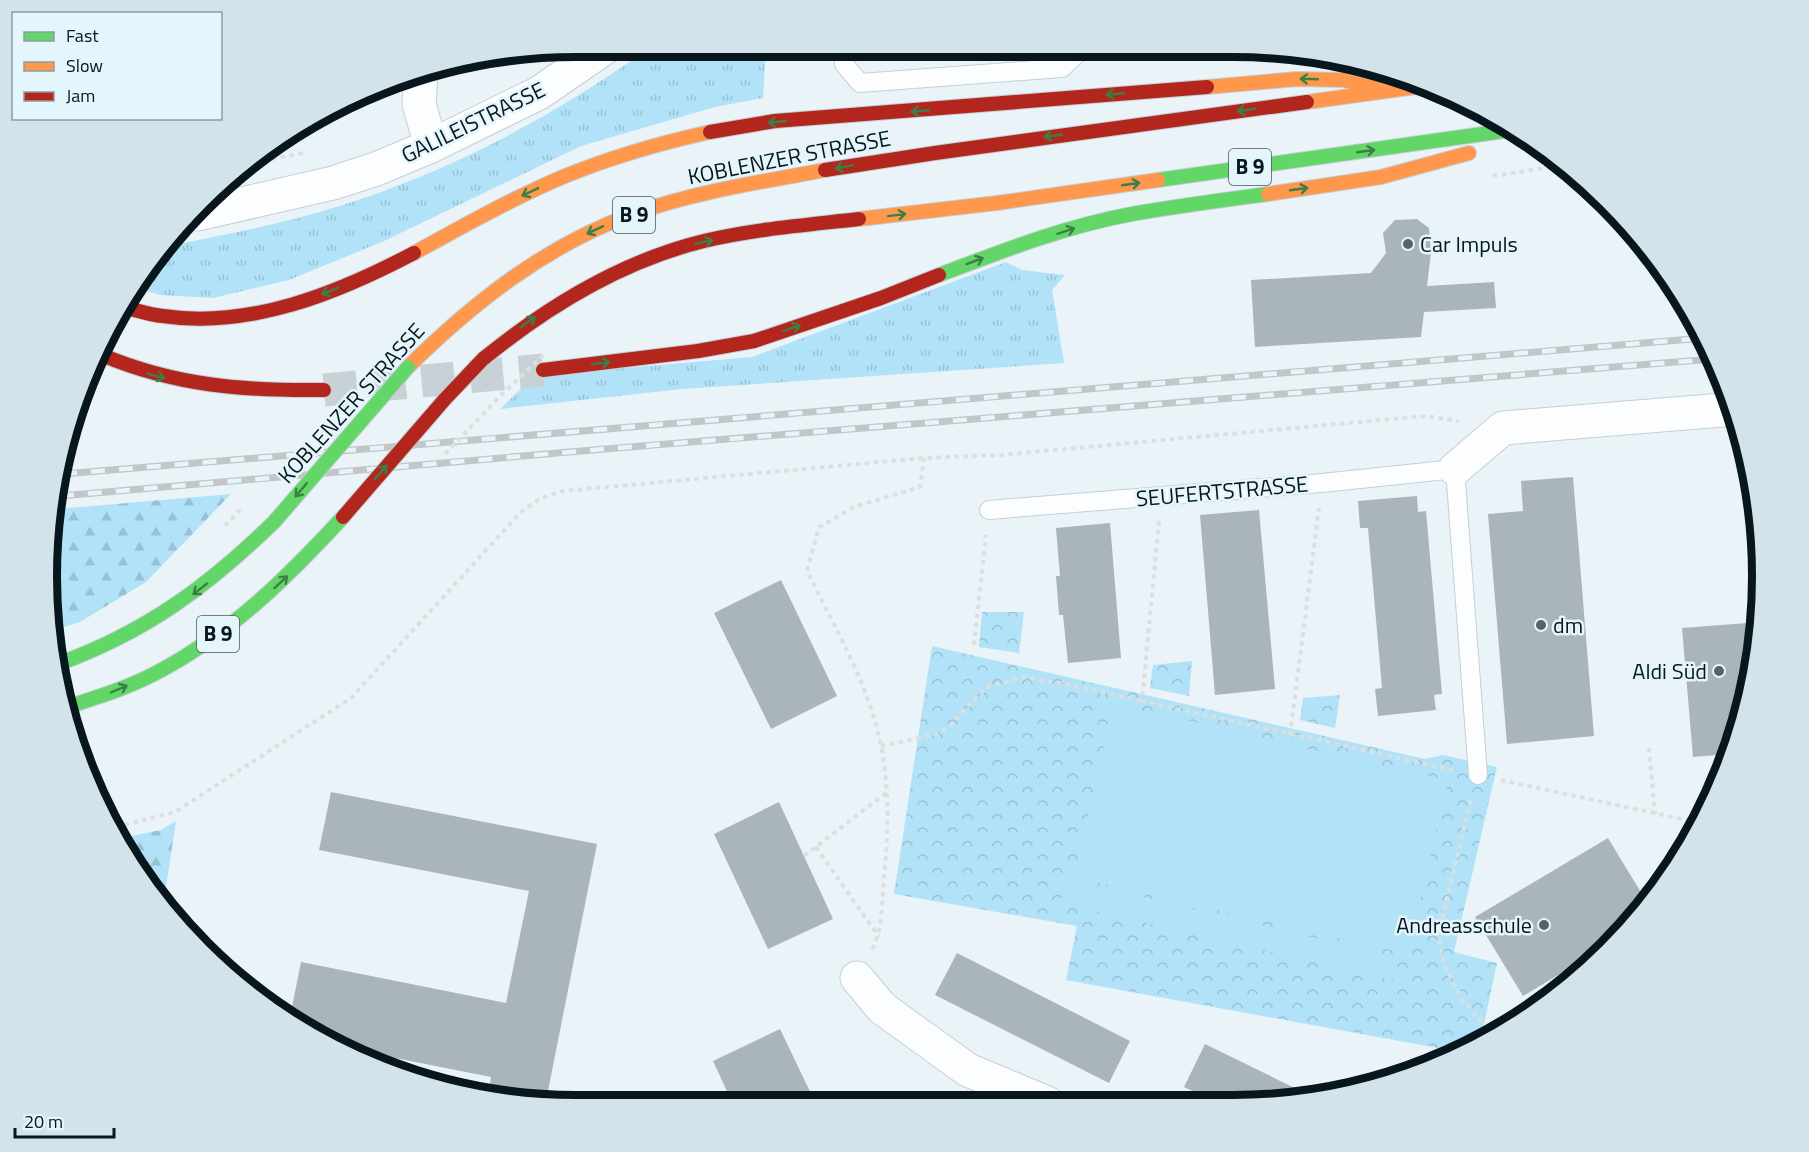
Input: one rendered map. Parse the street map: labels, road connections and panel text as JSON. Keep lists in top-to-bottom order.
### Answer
{
  "streets": {
    "main road": ["KOBLENZER STRASSE", "B 9"],
    "street": ["GALILEISTRASSE"],
    "lane": ["SEUFERTSTRASSE"]
  },
  "places": [
    "Car Impuls",
    "dm",
    "Aldi Süd",
    "Andreasschule"
  ],
  "legend": ["Fast", "Slow", "Jam"],
  "scale_bar": "20 m"
}
